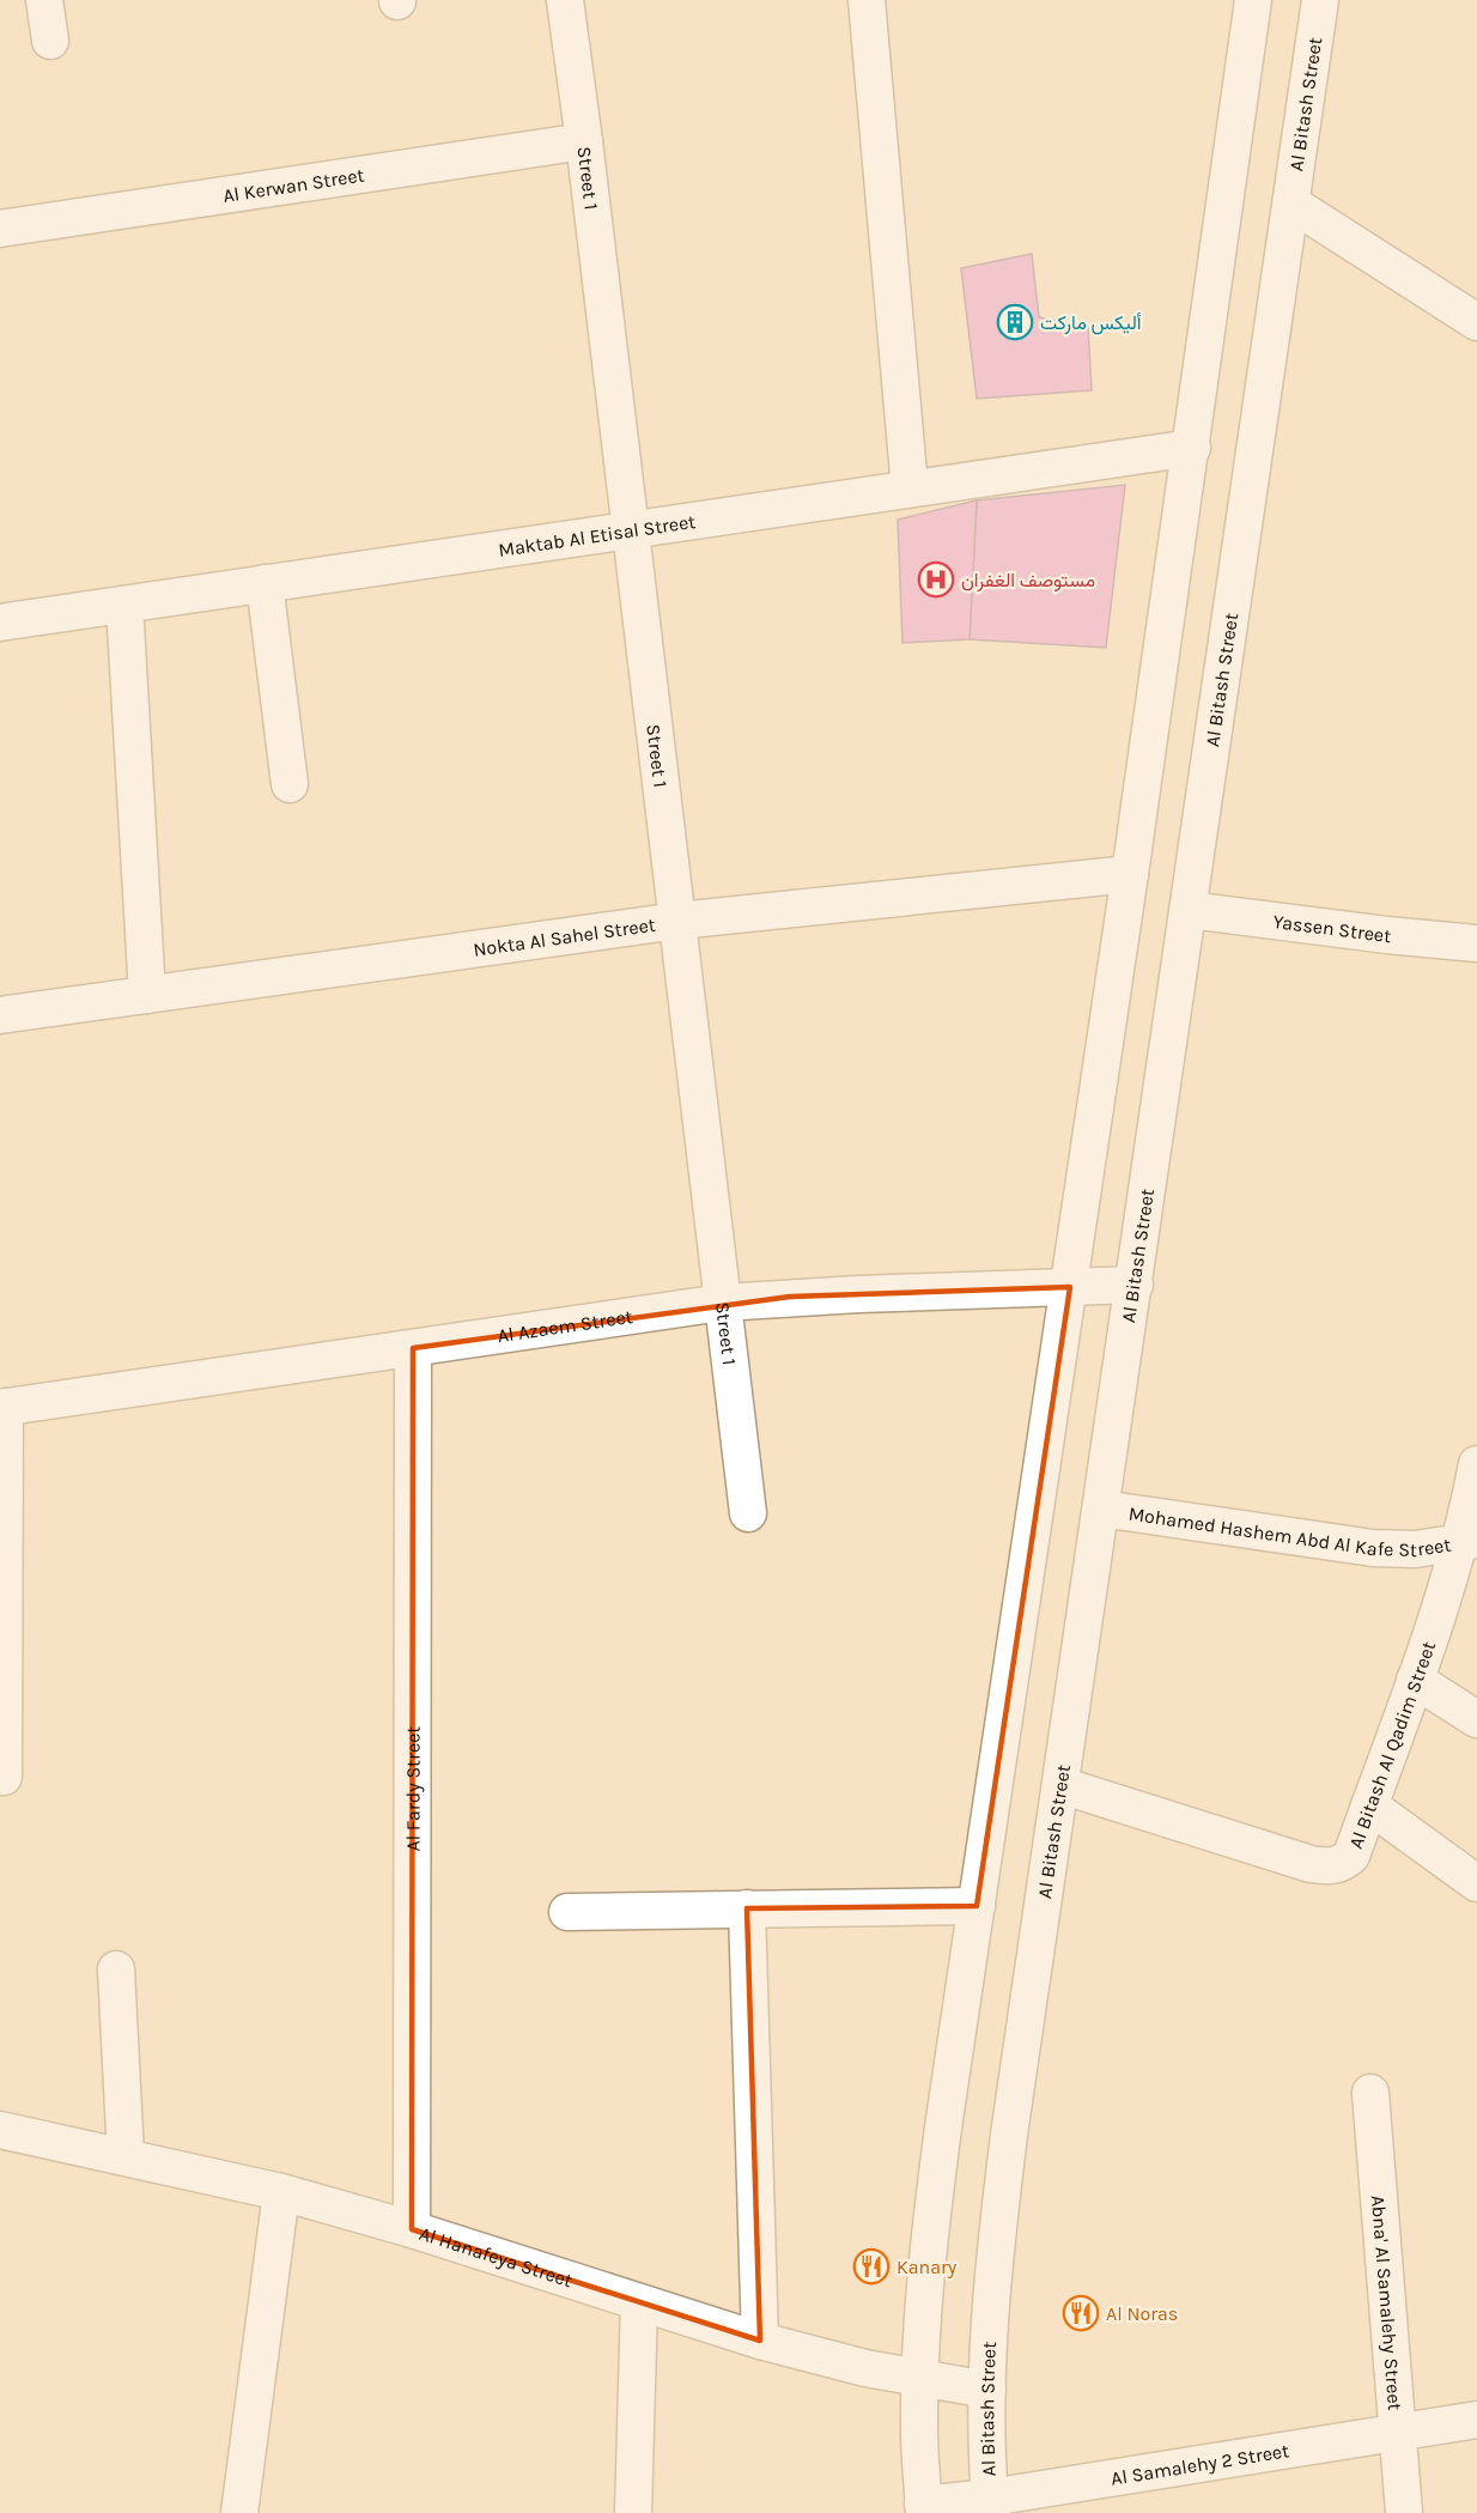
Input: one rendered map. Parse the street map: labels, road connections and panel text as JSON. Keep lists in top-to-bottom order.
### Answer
{
  "streets": {
    "street": [
      "Al Bitash Street",
      "Street 1",
      "Al Kerwan Street",
      "Maktab Al Etisal Street",
      "Yassen Street",
      "Nokta Al Sahel Street",
      "Al Azaem Street",
      "Mohamed Hashem Abd Al Kafe Street",
      "Al Bitash Al Qadim Street",
      "Al Fardy Street",
      "Al Hanafeya Street",
      "Abna' Al Samalehy Street",
      "Al Samalehy 2 Street"
    ]
  },
  "crossings": [
    ["Al Bitash Street", "Yassen Street"],
    ["Al Bitash Street", "Al Azaem Street"],
    ["Al Bitash Street", "Mohamed Hashem Abd Al Kafe Street"],
    ["Al Bitash Street", "Al Bitash Al Qadim Street"],
    ["Al Bitash Street", "Al Hanafeya Street"],
    ["Al Bitash Street", "Al Samalehy 2 Street"],
    ["Street 1", "Al Kerwan Street"],
    ["Street 1", "Maktab Al Etisal Street"],
    ["Street 1", "Nokta Al Sahel Street"],
    ["Street 1", "Al Azaem Street"],
    ["Al Azaem Street", "Al Fardy Street"],
    ["Mohamed Hashem Abd Al Kafe Street", "Al Bitash Al Qadim Street"],
    ["Al Fardy Street", "Al Hanafeya Street"],
    ["Abna' Al Samalehy Street", "Al Samalehy 2 Street"]
  ],
  "places": {
    "building": ["أليكس ماركت"],
    "hospital": ["مستوصف الغفران"],
    "restaurant": ["Kanary", "Al Noras"]
  }
}
